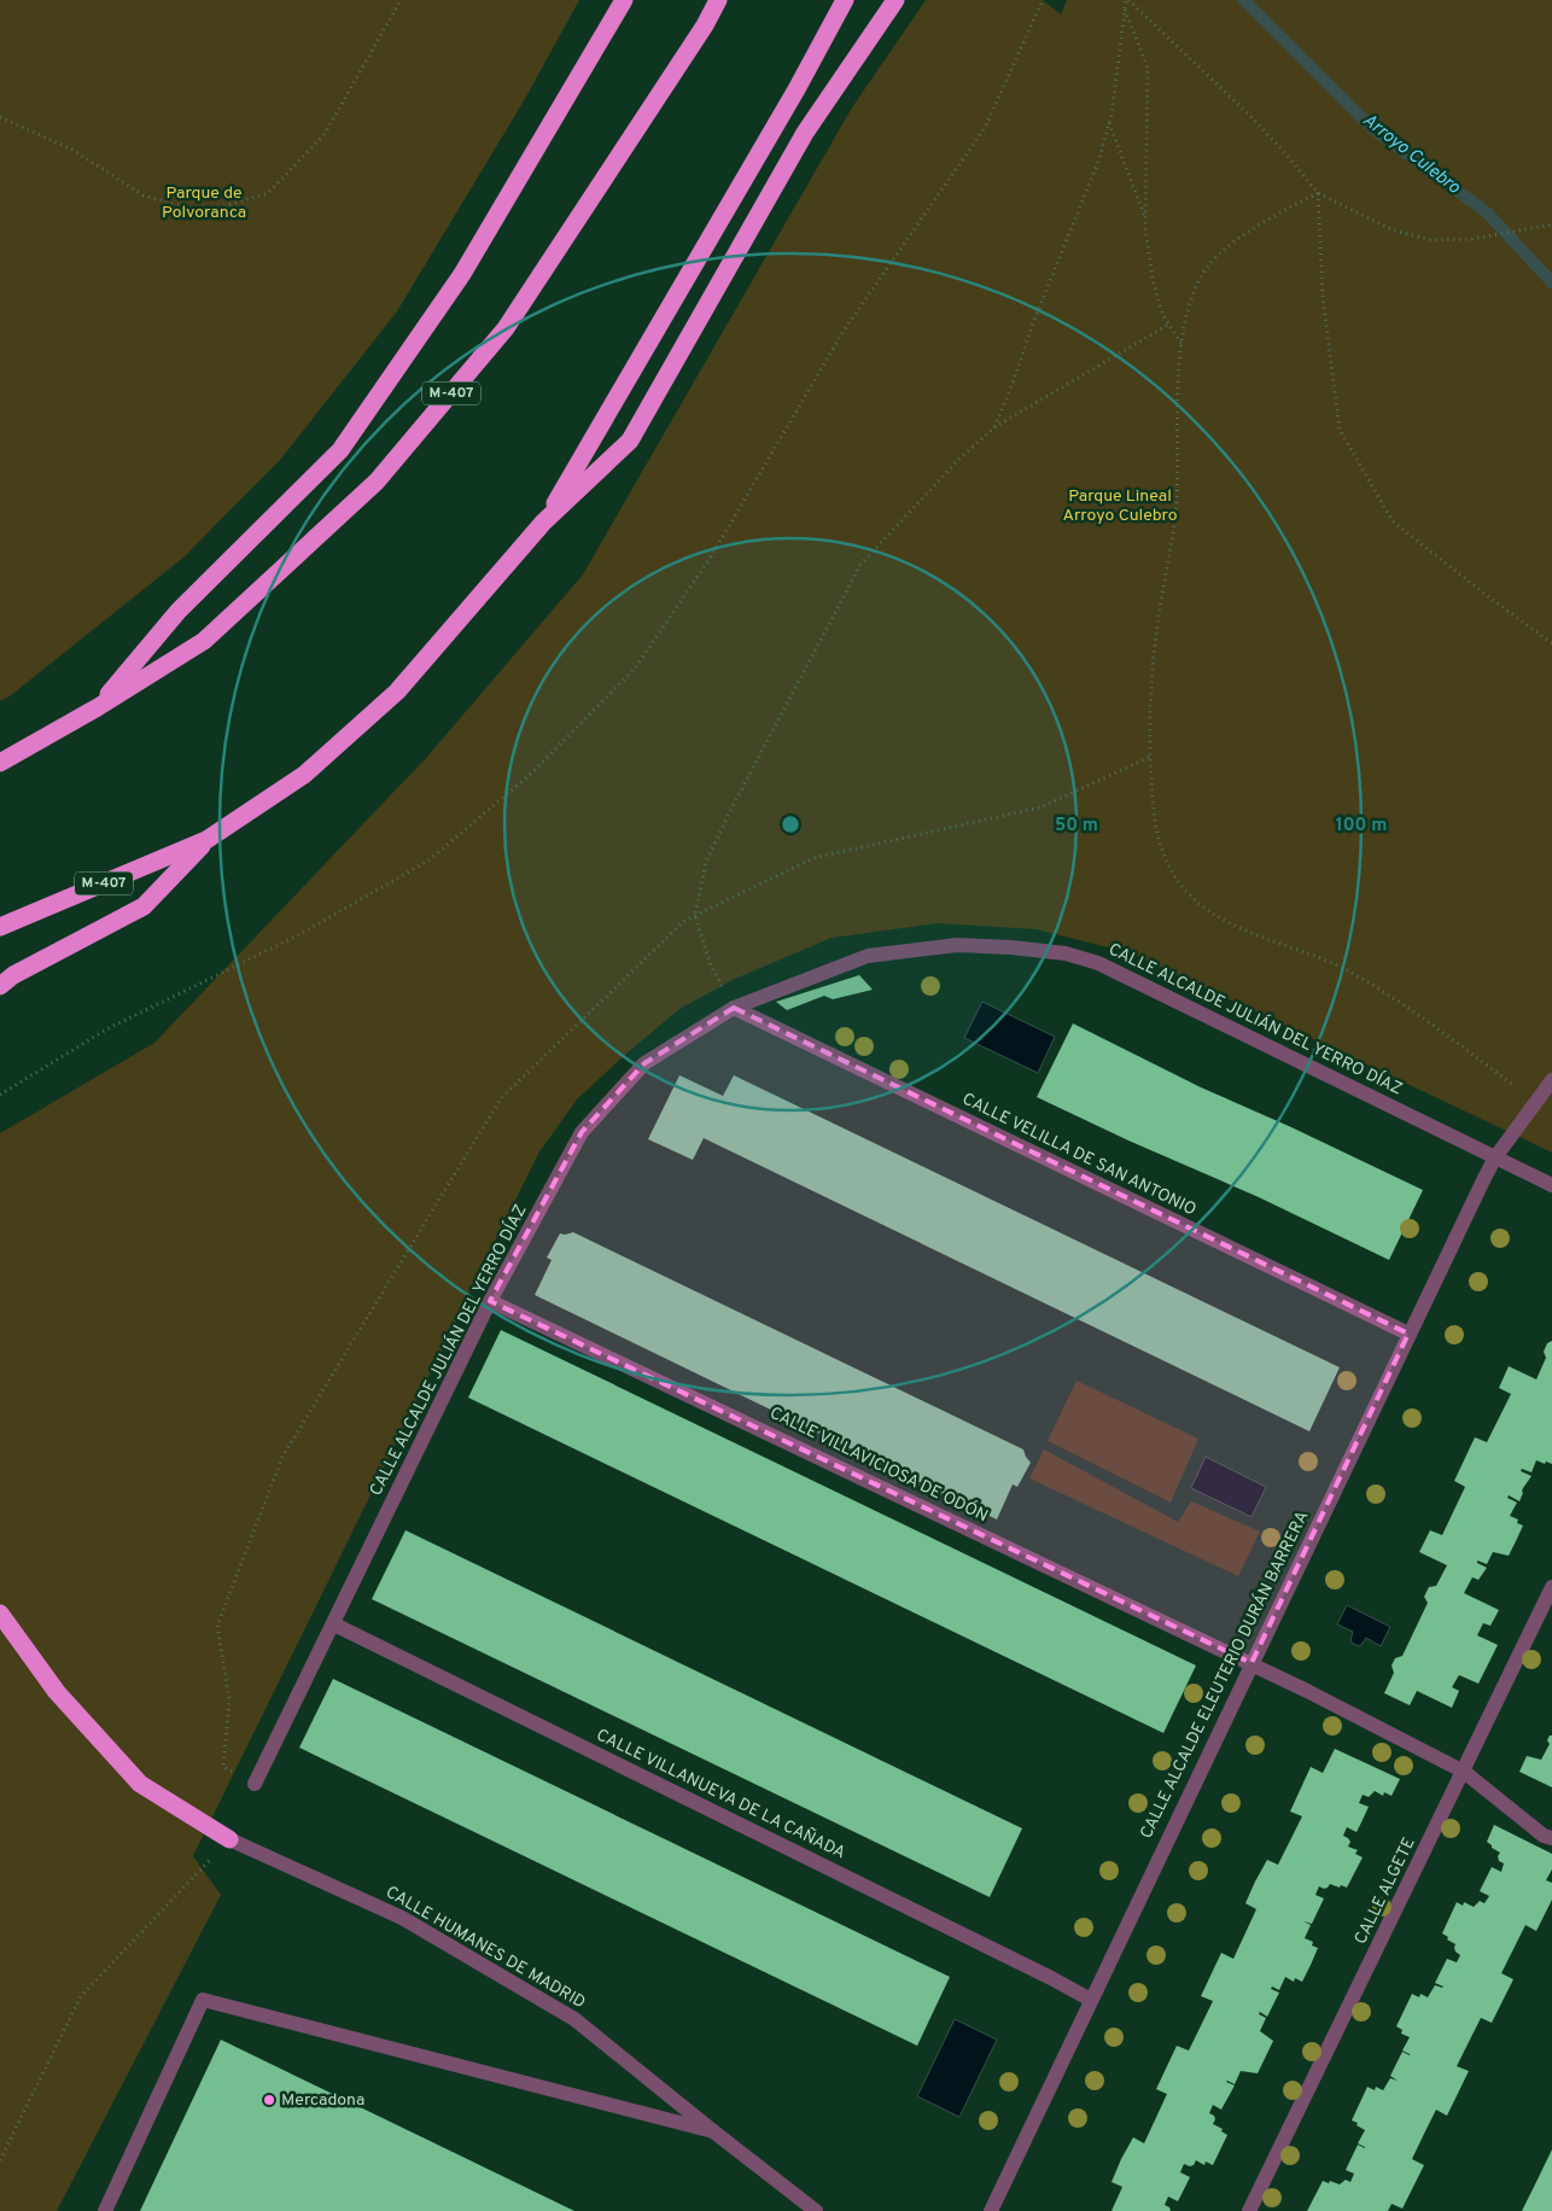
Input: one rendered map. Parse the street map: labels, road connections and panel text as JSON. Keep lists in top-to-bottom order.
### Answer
{
  "streets": {
    "highway": ["M-407"],
    "street": [
      "CALLE ALCALDE JULIÁN DEL YERRO DÍAZ",
      "CALLE VELILLA DE SAN ANTONIO",
      "CALLE VILLAVICIOSA DE ODÓN",
      "CALLE ALCALDE ELEUTERIO DURÁN BARRERA",
      "CALLE VILLANUEVA DE LA CAÑADA",
      "CALLE ALGETE",
      "CALLE HUMANES DE MADRID"
    ]
  },
  "crossings": [
    ["CALLE ALCALDE JULIÁN DEL YERRO DÍAZ", "CALLE VELILLA DE SAN ANTONIO"],
    ["CALLE ALCALDE JULIÁN DEL YERRO DÍAZ", "CALLE VILLAVICIOSA DE ODÓN"],
    ["CALLE ALCALDE JULIÁN DEL YERRO DÍAZ", "CALLE ALCALDE ELEUTERIO DURÁN BARRERA"],
    ["CALLE ALCALDE JULIÁN DEL YERRO DÍAZ", "CALLE VILLANUEVA DE LA CAÑADA"],
    ["CALLE VELILLA DE SAN ANTONIO", "CALLE ALCALDE ELEUTERIO DURÁN BARRERA"],
    ["CALLE VILLAVICIOSA DE ODÓN", "CALLE ALCALDE ELEUTERIO DURÁN BARRERA"],
    ["CALLE VILLAVICIOSA DE ODÓN", "CALLE ALGETE"],
    ["CALLE ALCALDE ELEUTERIO DURÁN BARRERA", "CALLE VILLANUEVA DE LA CAÑADA"]
  ],
  "water": ["Arroyo Culebro"],
  "parks": ["Parque de Polvoranca", "Parque Lineal Arroyo Culebro"],
  "places": ["Mercadona"],
  "rings": ["50 m", "100 m"]
}
